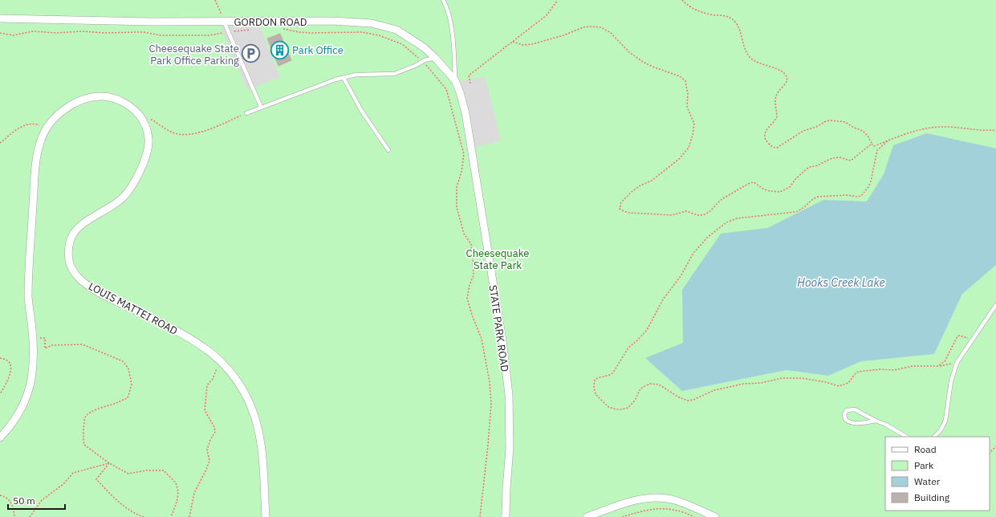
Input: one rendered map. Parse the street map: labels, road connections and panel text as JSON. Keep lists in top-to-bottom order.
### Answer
{
  "streets": {
    "street": ["GORDON ROAD", "LOUIS MATTEI ROAD", "STATE PARK ROAD"]
  },
  "crossings": [
    ["GORDON ROAD", "STATE PARK ROAD"]
  ],
  "water": ["Hooks Creek Lake"],
  "parks": ["Cheesequake State Park"],
  "places": {
    "building": ["Park Office"],
    "parking": ["Cheesequake State Park Office Parking"]
  },
  "legend": [
    "Road",
    "Park",
    "Water",
    "Building"
  ],
  "scale_bar": "50 m"
}
